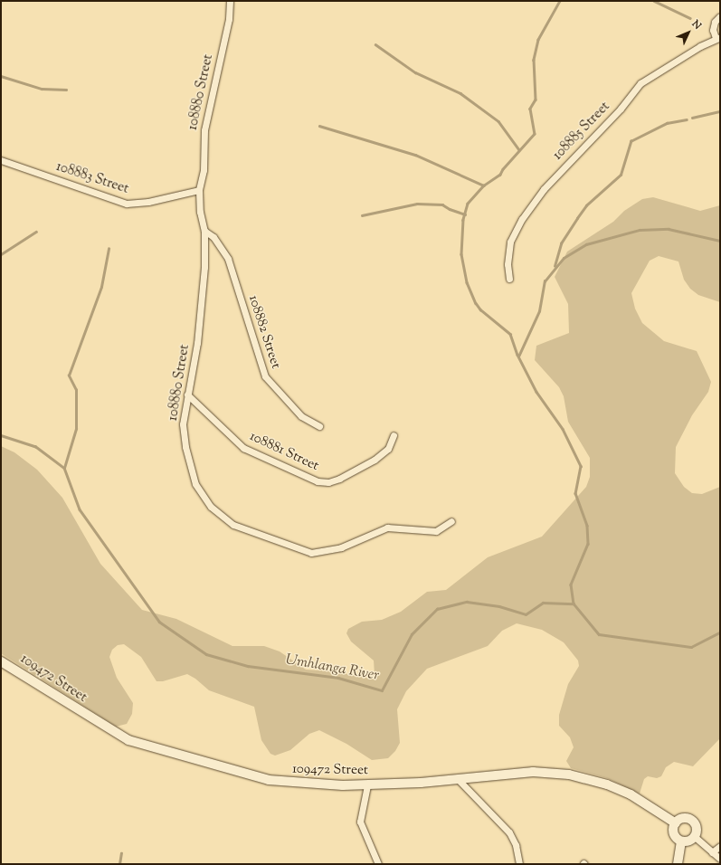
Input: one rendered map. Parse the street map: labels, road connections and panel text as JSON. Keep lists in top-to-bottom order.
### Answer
{
  "streets": {
    "street": [
      "108880 Street",
      "108885 Street",
      "108883 Street",
      "108882 Street",
      "108881 Street",
      "109472 Street"
    ]
  },
  "crossings": [
    ["108880 Street", "108883 Street"],
    ["108880 Street", "108882 Street"],
    ["108880 Street", "108881 Street"]
  ],
  "water": ["Umhlanga River"],
  "north": "top right"
}
